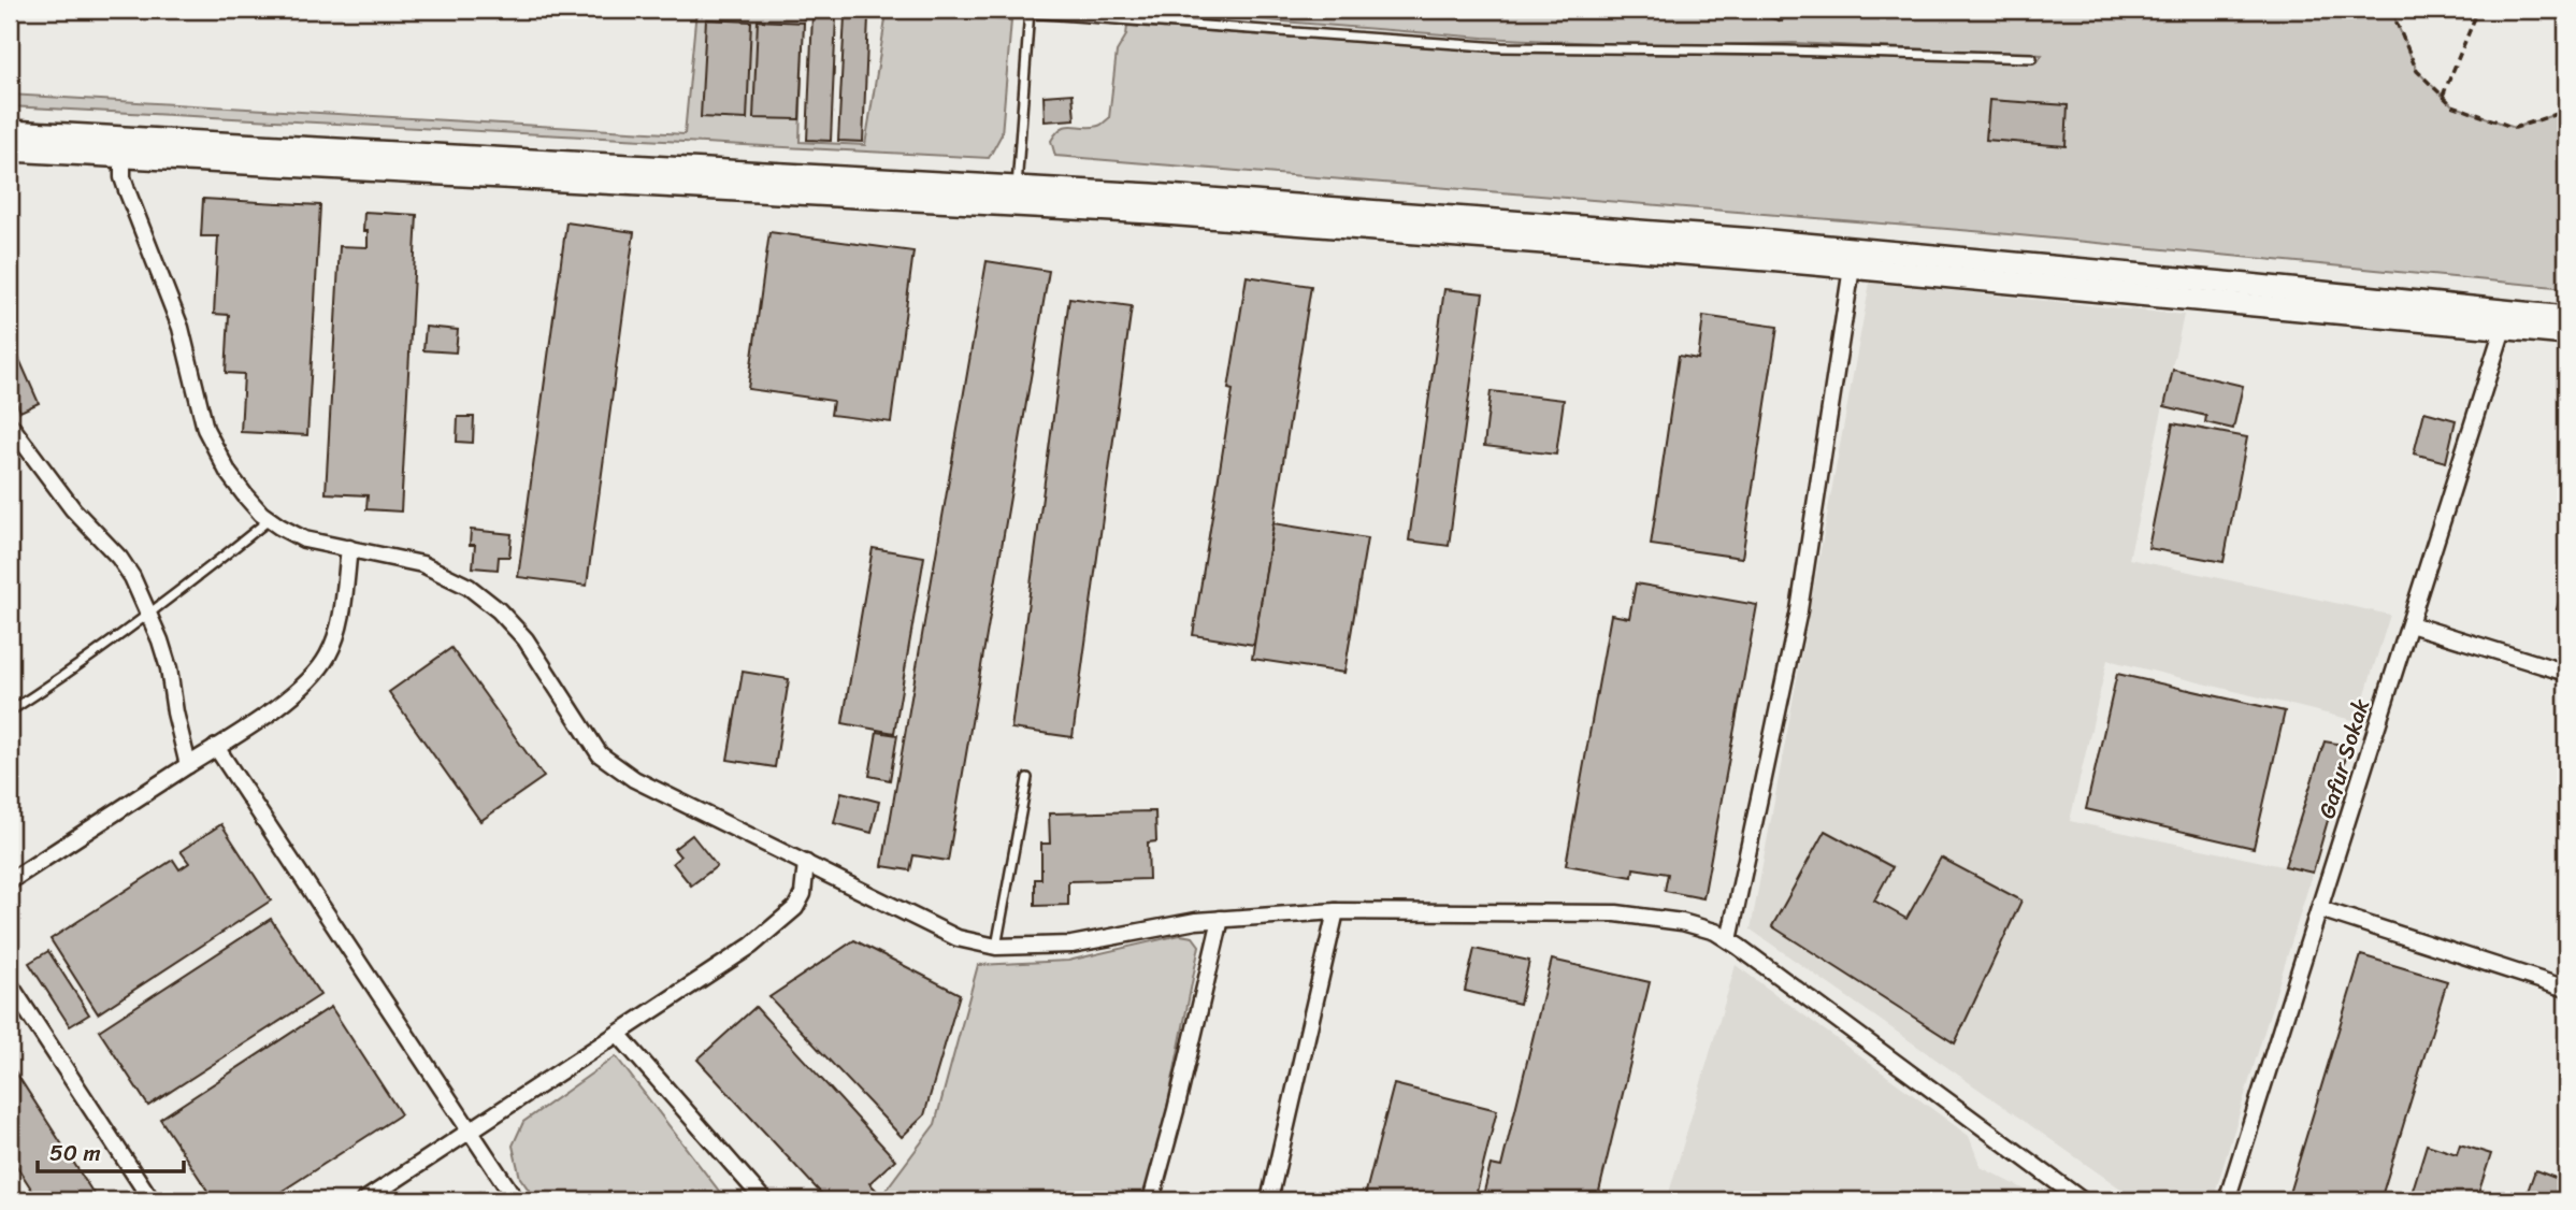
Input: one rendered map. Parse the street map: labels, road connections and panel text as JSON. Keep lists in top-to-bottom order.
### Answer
{
  "streets": {
    "street": ["Gafur Sokak"]
  },
  "scale_bar": "50 m"
}
